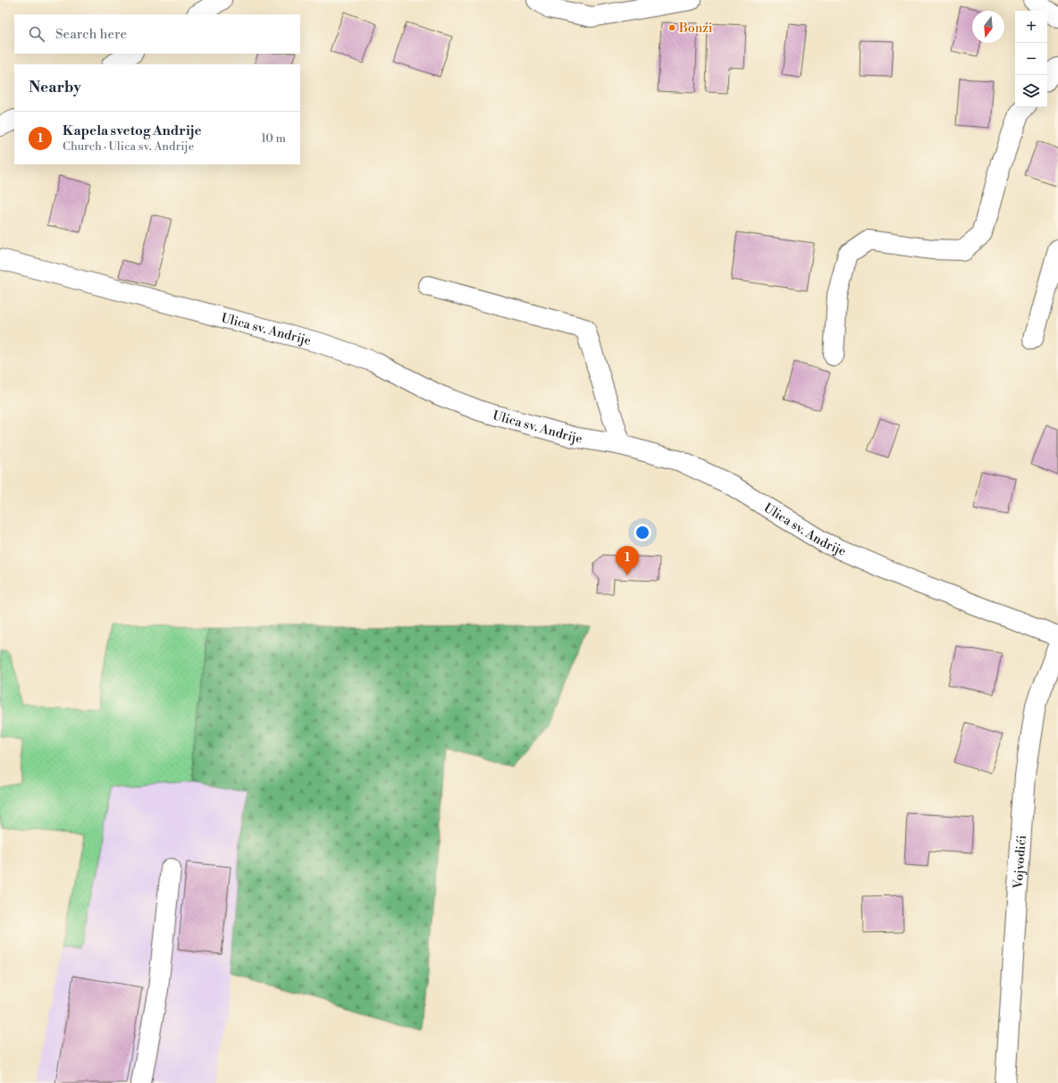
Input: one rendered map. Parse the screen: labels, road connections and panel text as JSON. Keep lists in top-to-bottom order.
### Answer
{
  "streets": {
    "street": ["Ulica sv. Andrije", "Vojvodići"]
  },
  "places": ["Bonzi"],
  "north": "bottom",
  "page": {
    "map_buttons": ["+", "−"],
    "search": "Search here",
    "heading": "Nearby",
    "list": [
      {
        "mark": "1",
        "name": "Kapela svetog Andrije",
        "note": "Church · Ulica sv. Andrije",
        "value": "10 m"
      }
    ],
    "pins": "1"
  }
}
